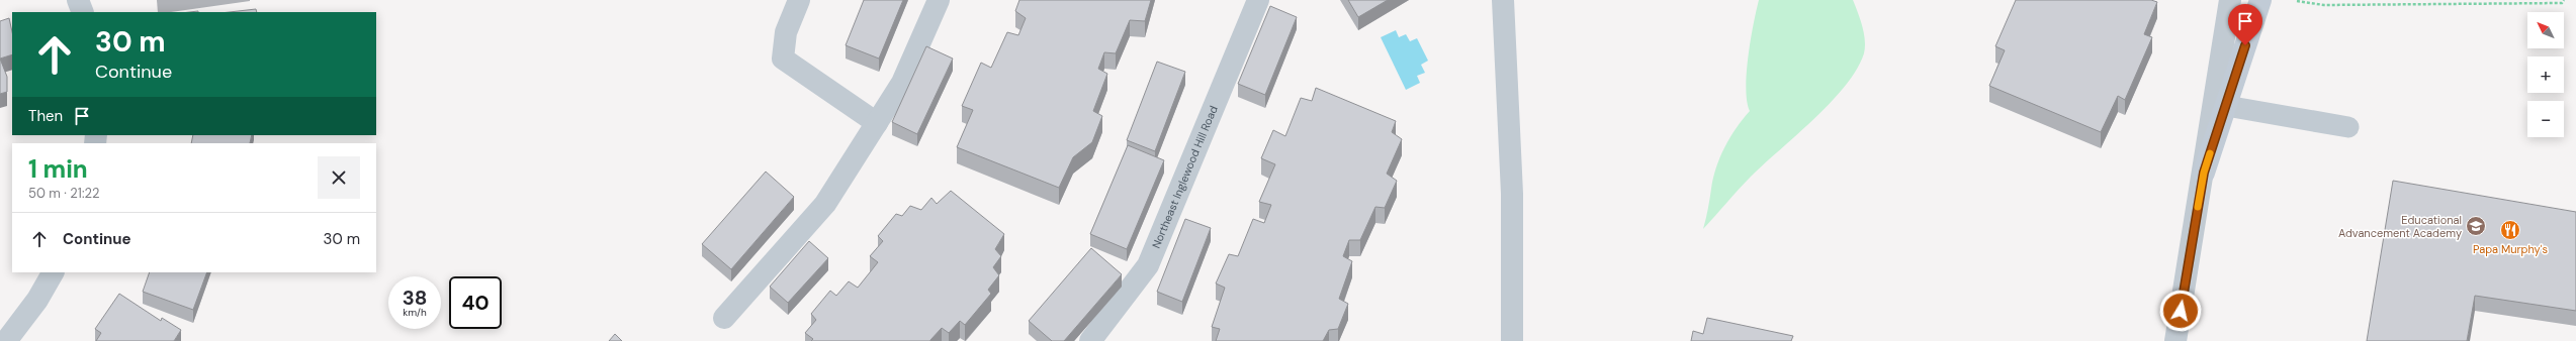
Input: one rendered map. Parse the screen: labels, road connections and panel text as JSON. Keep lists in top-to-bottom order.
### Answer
{
  "streets": {
    "street": ["Northeast Inglewood Hill Road"]
  },
  "places": {
    "school or university": ["Educational Advancement Academy"],
    "restaurant": ["Papa Murphy's"]
  },
  "north": "top left",
  "page": {
    "map_buttons": ["+", "−"],
    "turn": ["30 m", "Continue"],
    "then": "Then",
    "heading": ["1 min", "50 m · 21:22"],
    "list": [
      {
        "name": "Continue",
        "value": "30 m"
      }
    ],
    "speed": "38 km/h",
    "limit": "40"
  }
}
